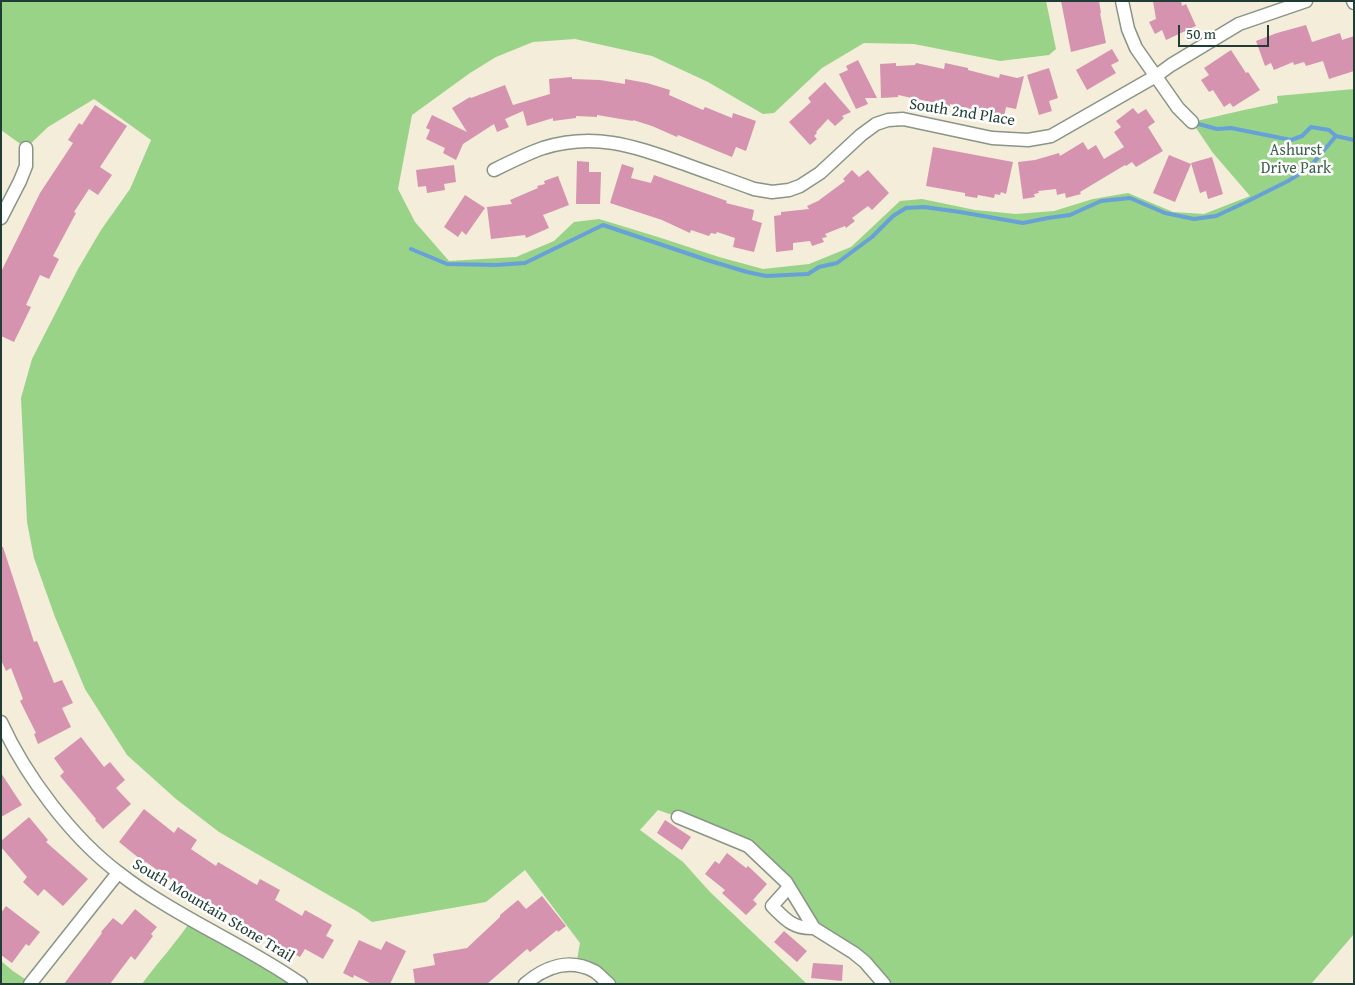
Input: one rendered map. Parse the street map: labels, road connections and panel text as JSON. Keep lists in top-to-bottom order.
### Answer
{
  "streets": {
    "street": ["South 2nd Place", "South Mountain Stone Trail"]
  },
  "parks": ["Ashurst Drive Park"],
  "scale_bar": "50 m"
}
